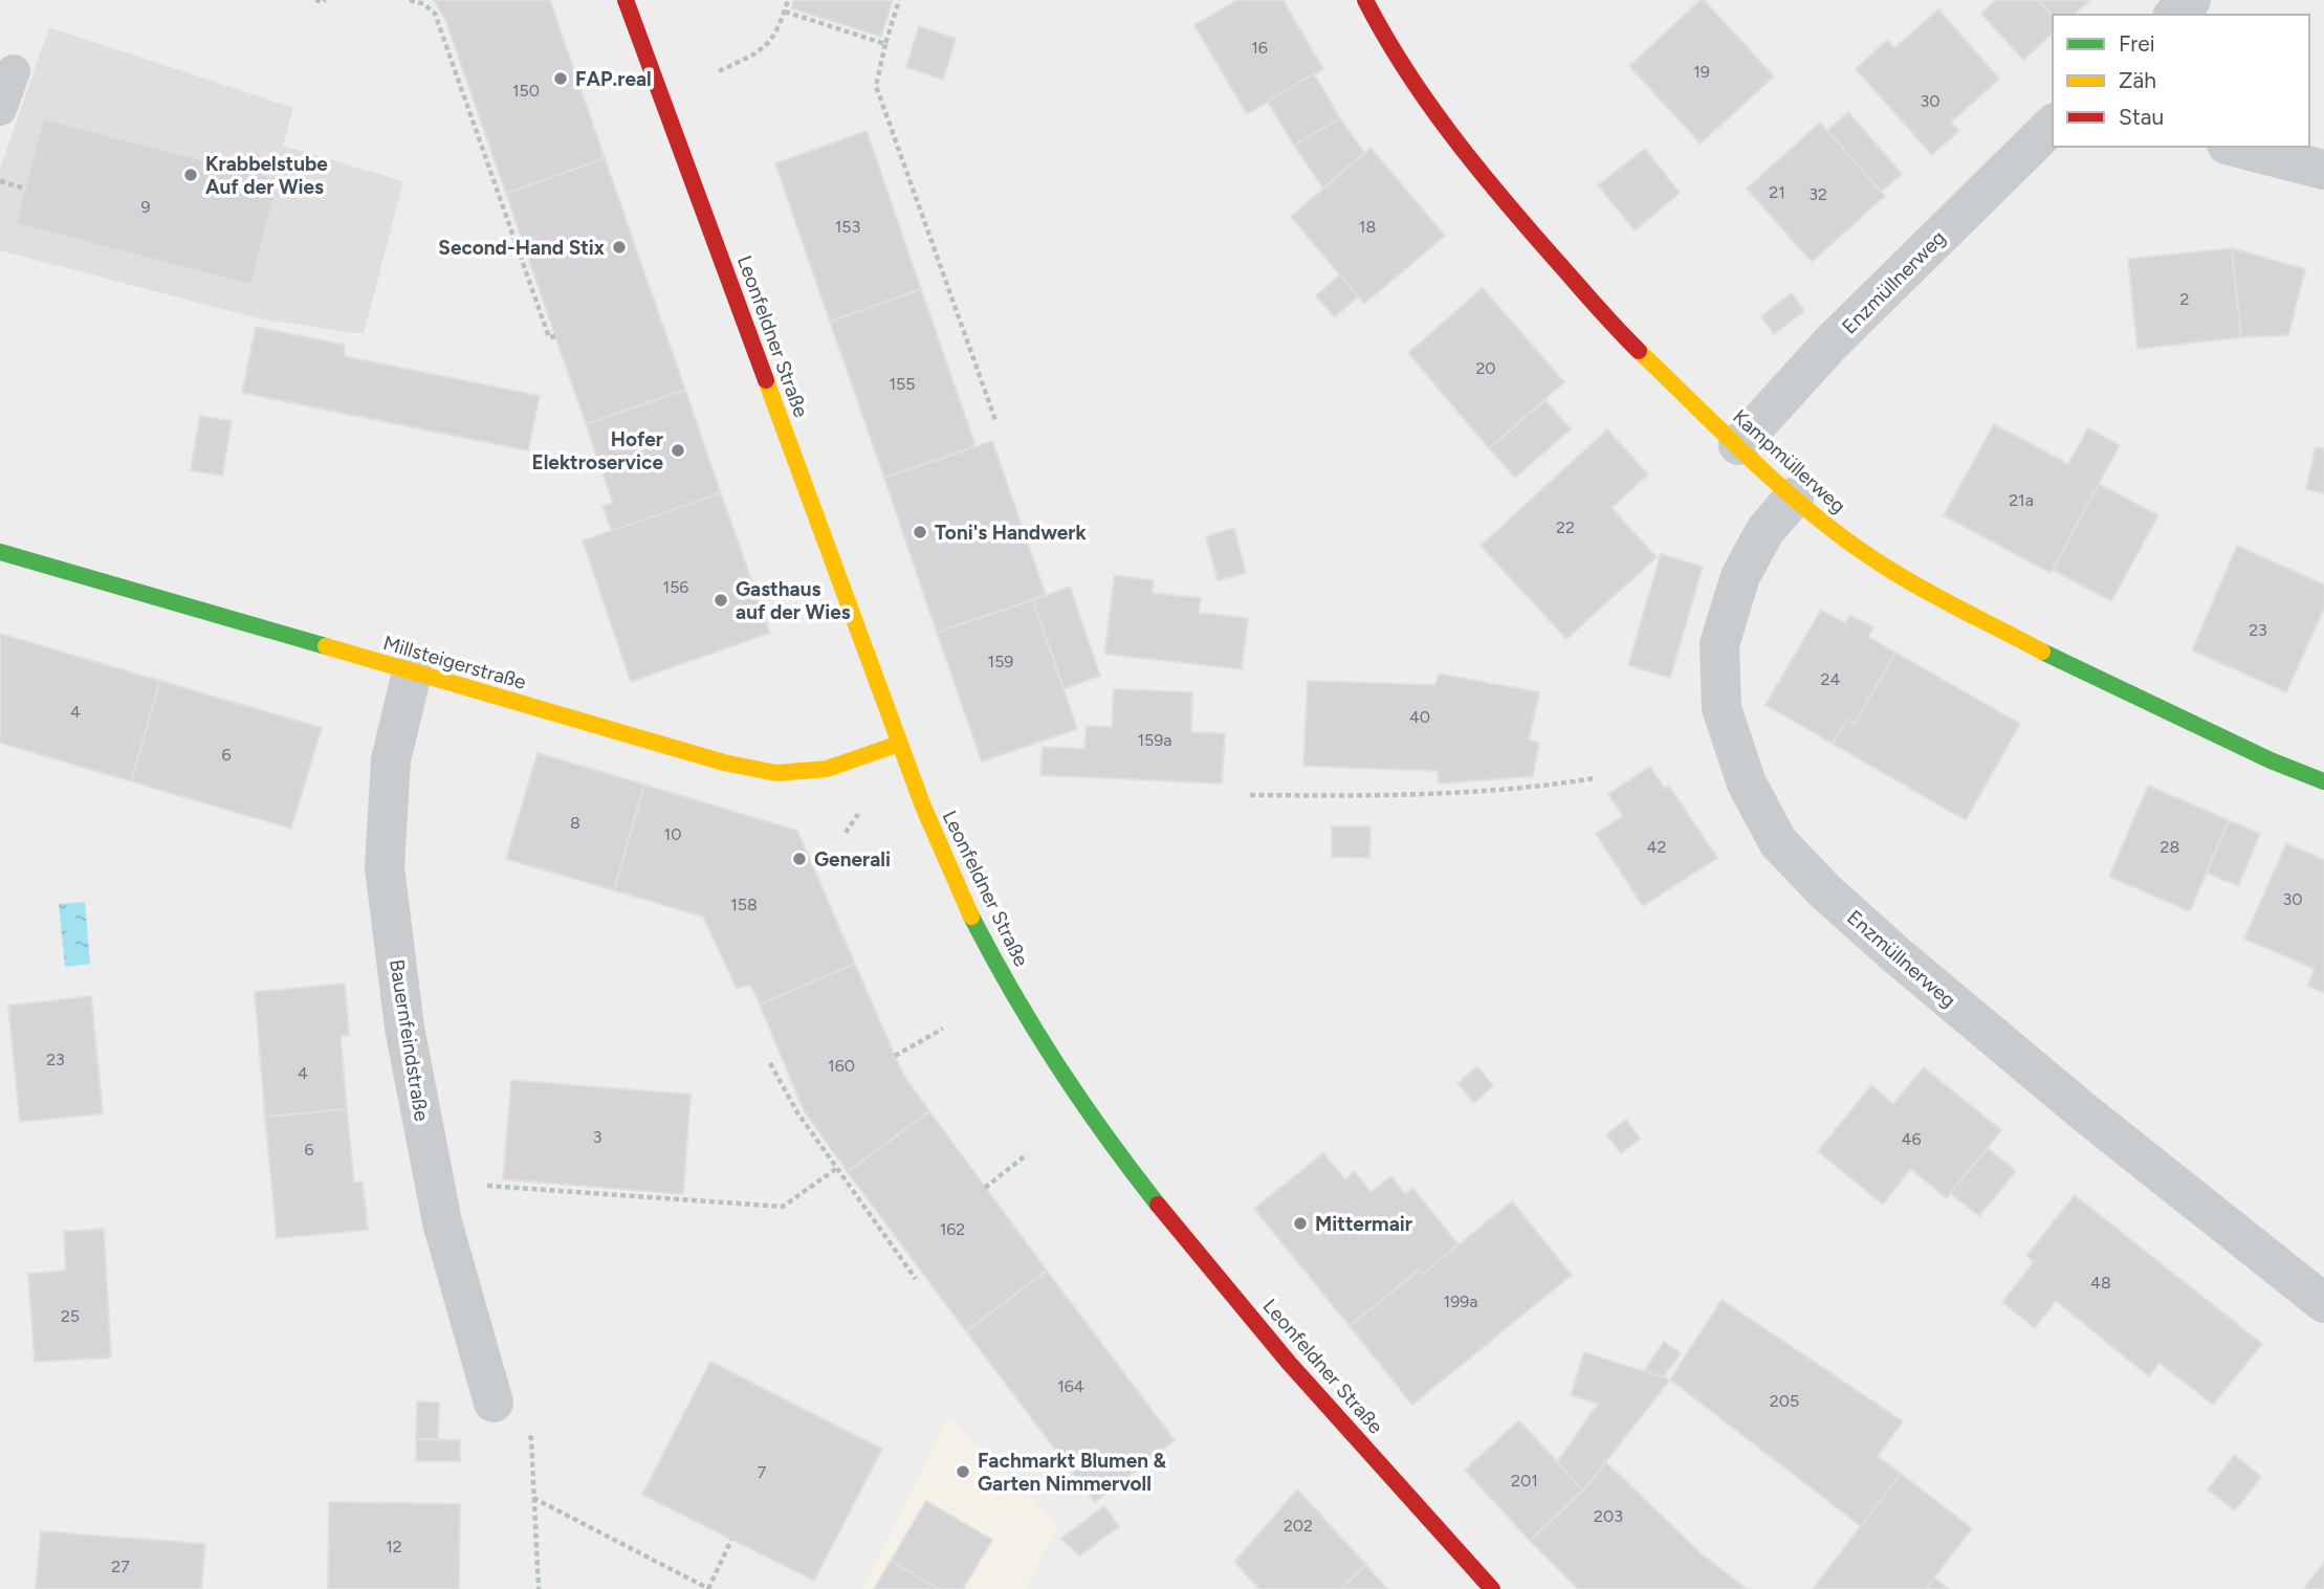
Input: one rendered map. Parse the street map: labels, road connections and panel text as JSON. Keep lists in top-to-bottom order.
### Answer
{
  "streets": {
    "street": [
      "Enzmüllnerweg",
      "Leonfeldner Straße",
      "Kampmüllerweg",
      "Millsteigerstraße",
      "Bauernfeindstraße"
    ]
  },
  "crossings": [
    ["Enzmüllnerweg", "Kampmüllerweg"],
    ["Leonfeldner Straße", "Millsteigerstraße"],
    ["Millsteigerstraße", "Bauernfeindstraße"]
  ],
  "places": [
    "FAP.real",
    "Krabbelstube Auf der Wies",
    "Second-Hand Stix",
    "Hofer Elektroservice",
    "Toni's Handwerk",
    "Gasthaus auf der Wies",
    "Generali",
    "Mittermair",
    "Fachmarkt Blumen & Garten Nimmervoll"
  ],
  "house_numbers": [
    "16",
    "19",
    "150",
    "30",
    "21",
    "32",
    "9",
    "153",
    "18",
    "2",
    "20",
    "155",
    "21a",
    "22",
    "156",
    "23",
    "159",
    "24",
    "4",
    "40",
    "159a",
    "6",
    "8",
    "10",
    "42",
    "28",
    "30",
    "158",
    "23",
    "160",
    "4",
    "3",
    "46",
    "6",
    "162",
    "48",
    "199a",
    "25",
    "164",
    "205",
    "7",
    "201",
    "203",
    "202",
    "12",
    "27"
  ],
  "legend": ["Frei", "Zäh", "Stau"]
}
